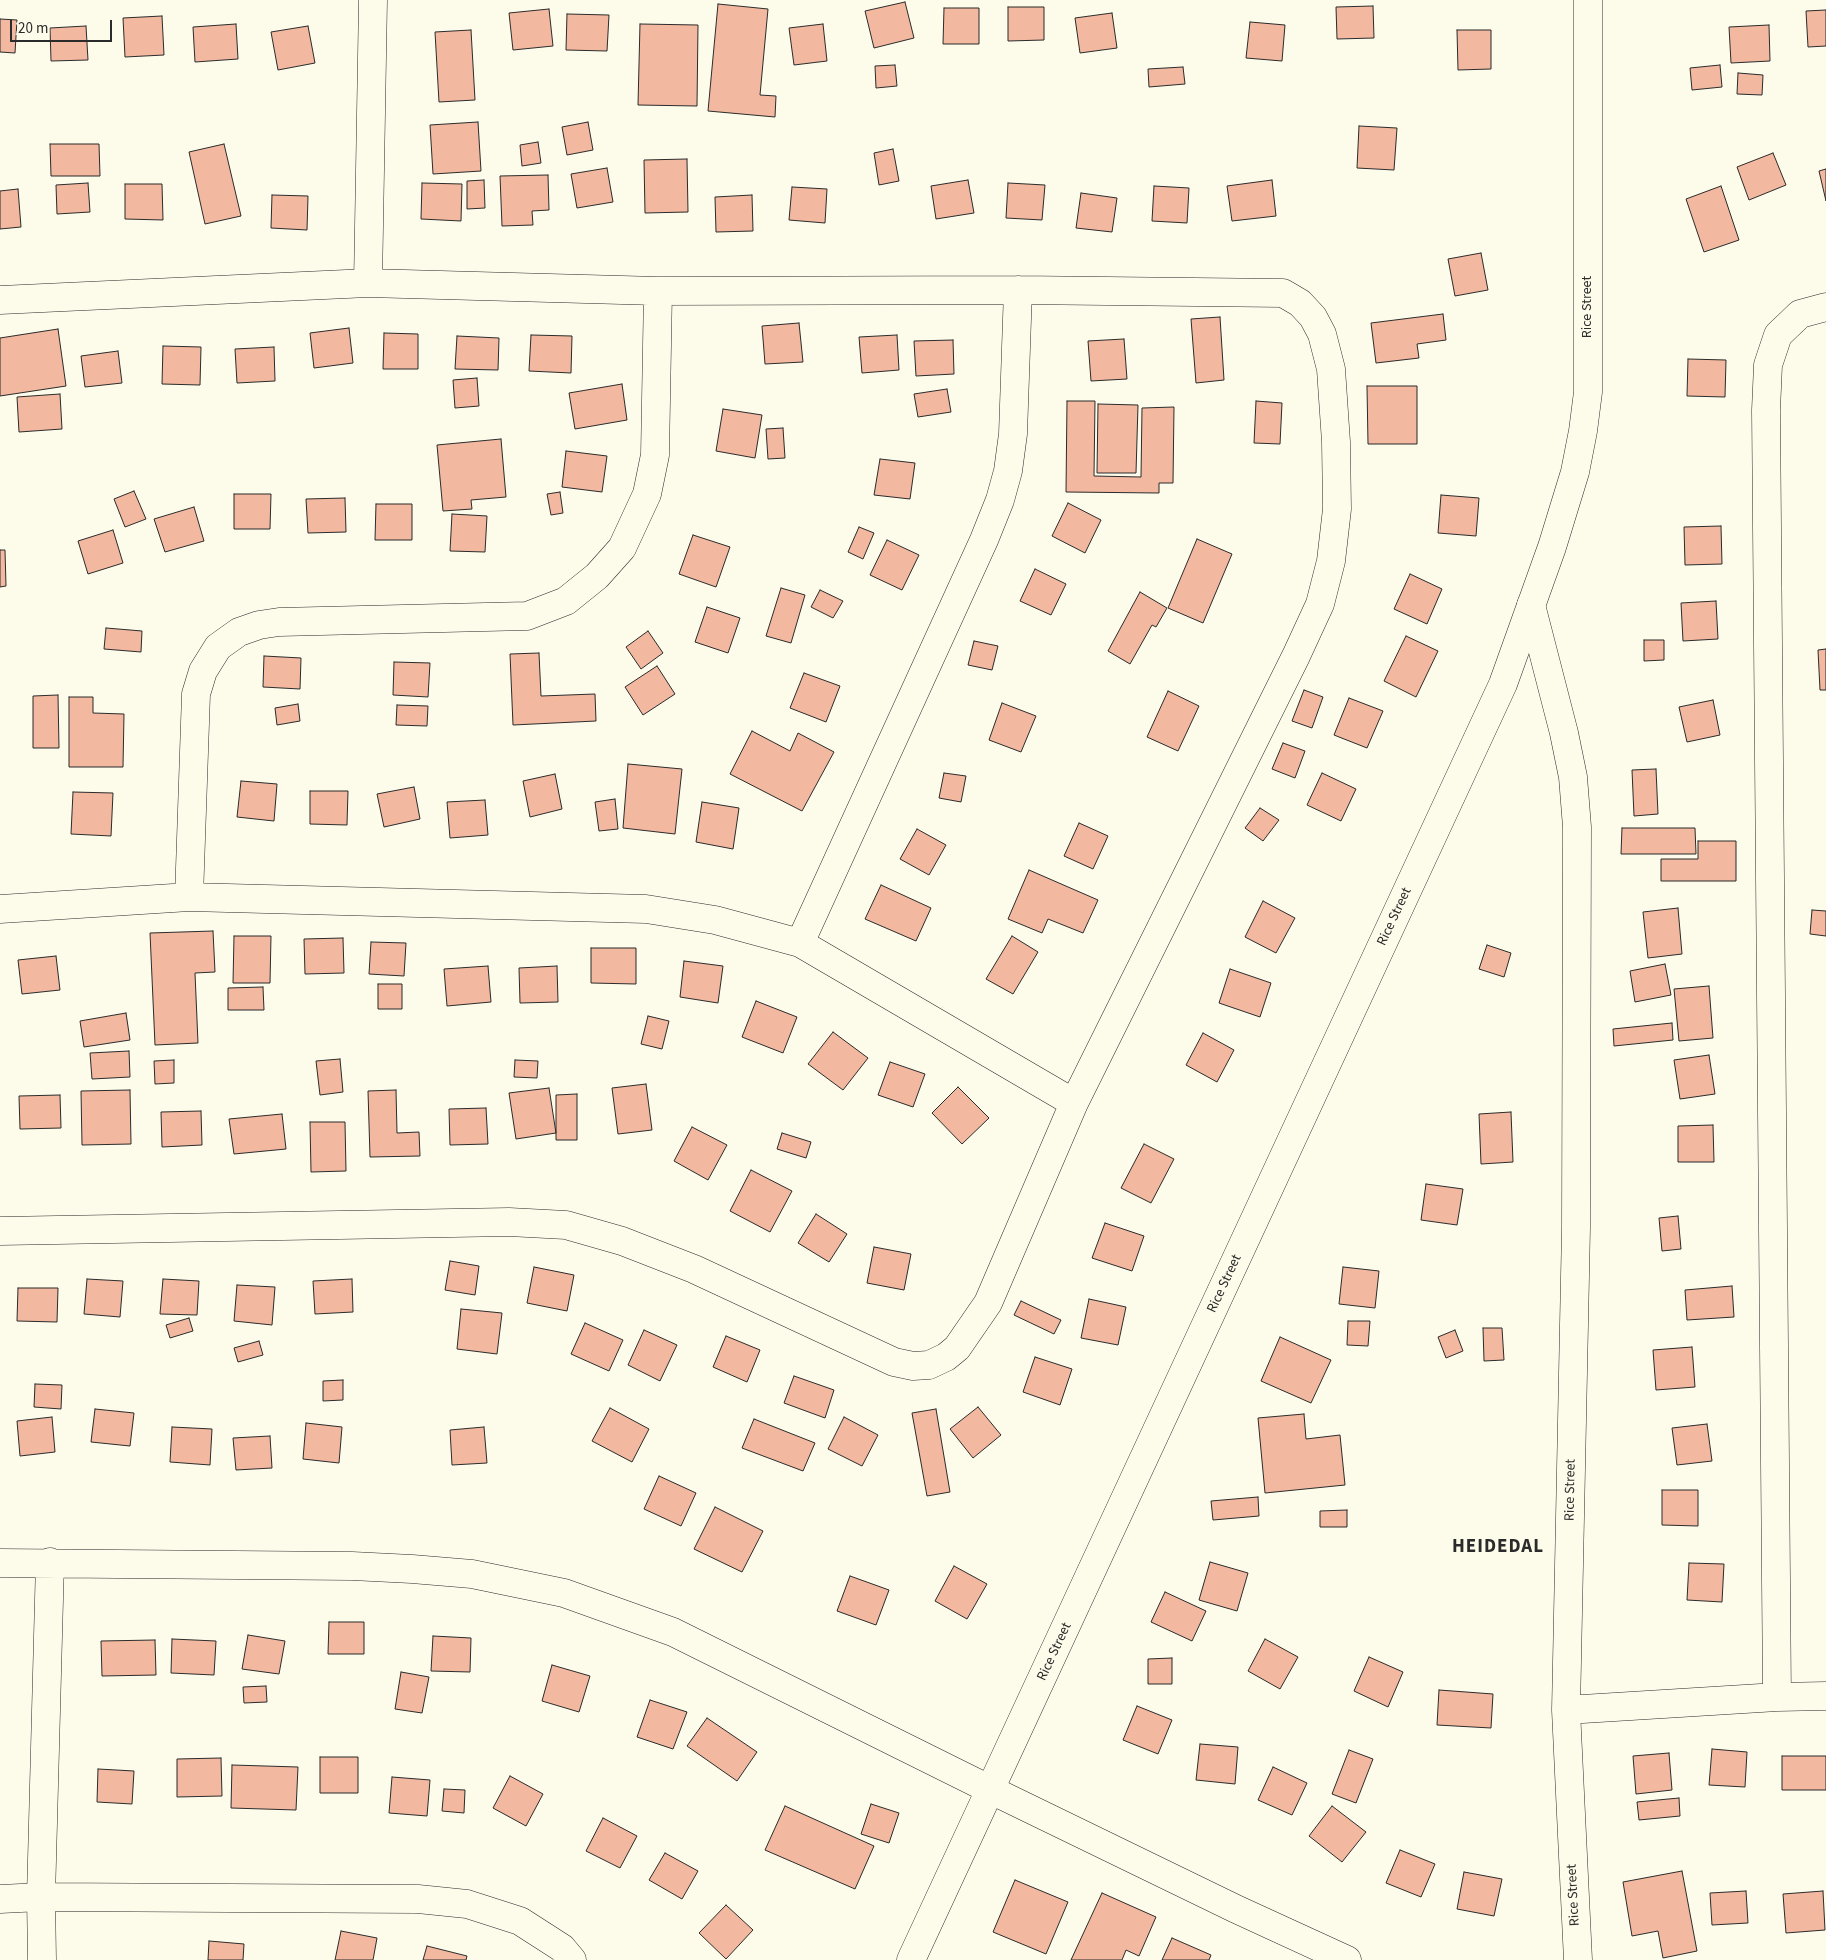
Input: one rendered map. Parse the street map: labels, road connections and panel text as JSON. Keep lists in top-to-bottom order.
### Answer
{
  "streets": {
    "street": ["Rice Street"]
  },
  "districts": ["HEIDEDAL"],
  "scale_bar": "20 m"
}
